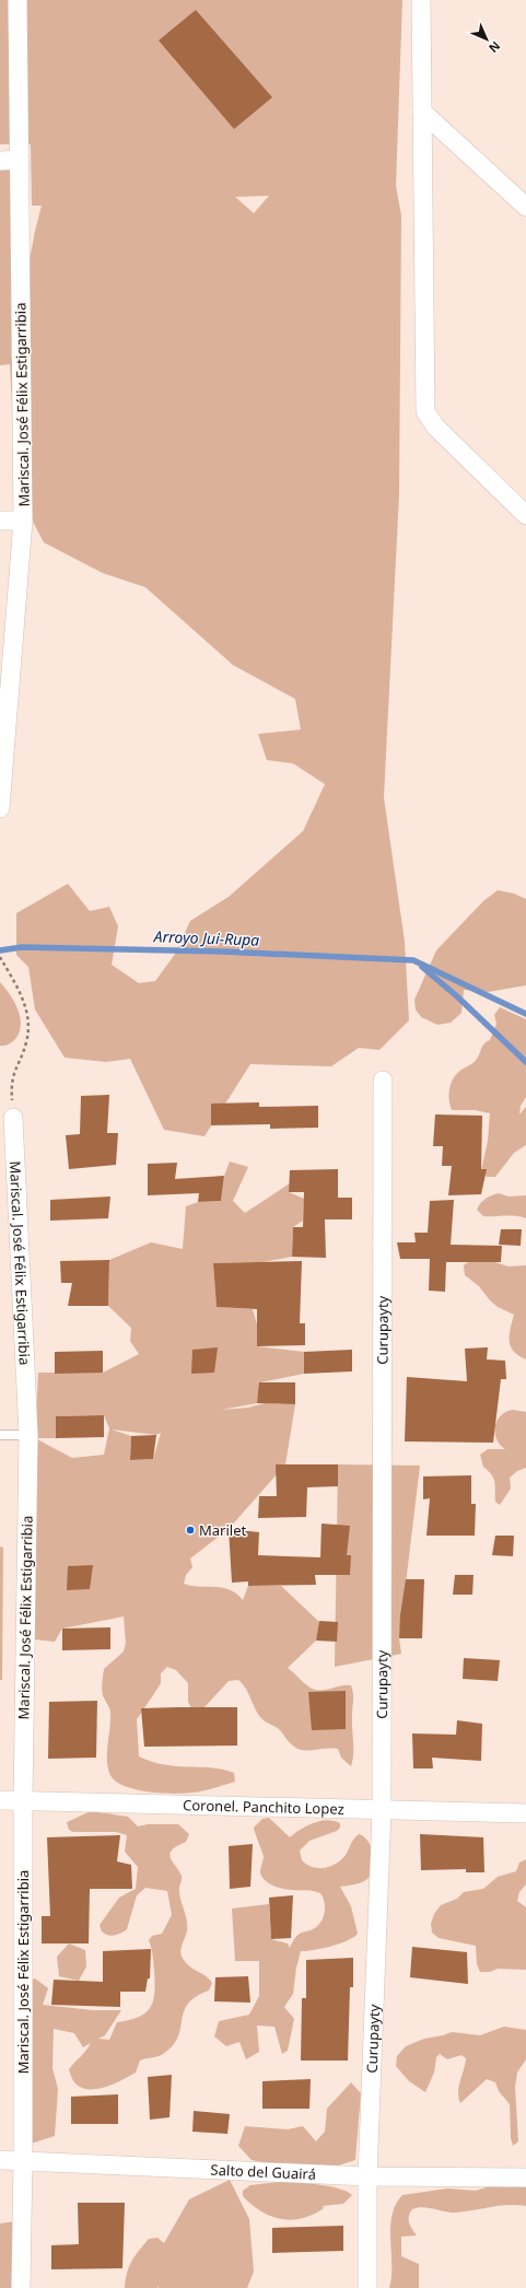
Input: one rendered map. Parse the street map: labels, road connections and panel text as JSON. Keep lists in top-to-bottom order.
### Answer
{
  "streets": {
    "street": [
      "Mariscal. José Félix Estigarribia",
      "Curupayty",
      "Coronel. Panchito Lopez",
      "Salto del Guairá"
    ]
  },
  "crossings": [
    ["Mariscal. José Félix Estigarribia", "Coronel. Panchito Lopez"],
    ["Mariscal. José Félix Estigarribia", "Salto del Guairá"],
    ["Curupayty", "Coronel. Panchito Lopez"],
    ["Curupayty", "Salto del Guairá"]
  ],
  "water": ["Arroyo Jui-Rupa"],
  "places": ["Marilet"],
  "north": "bottom right"
}
